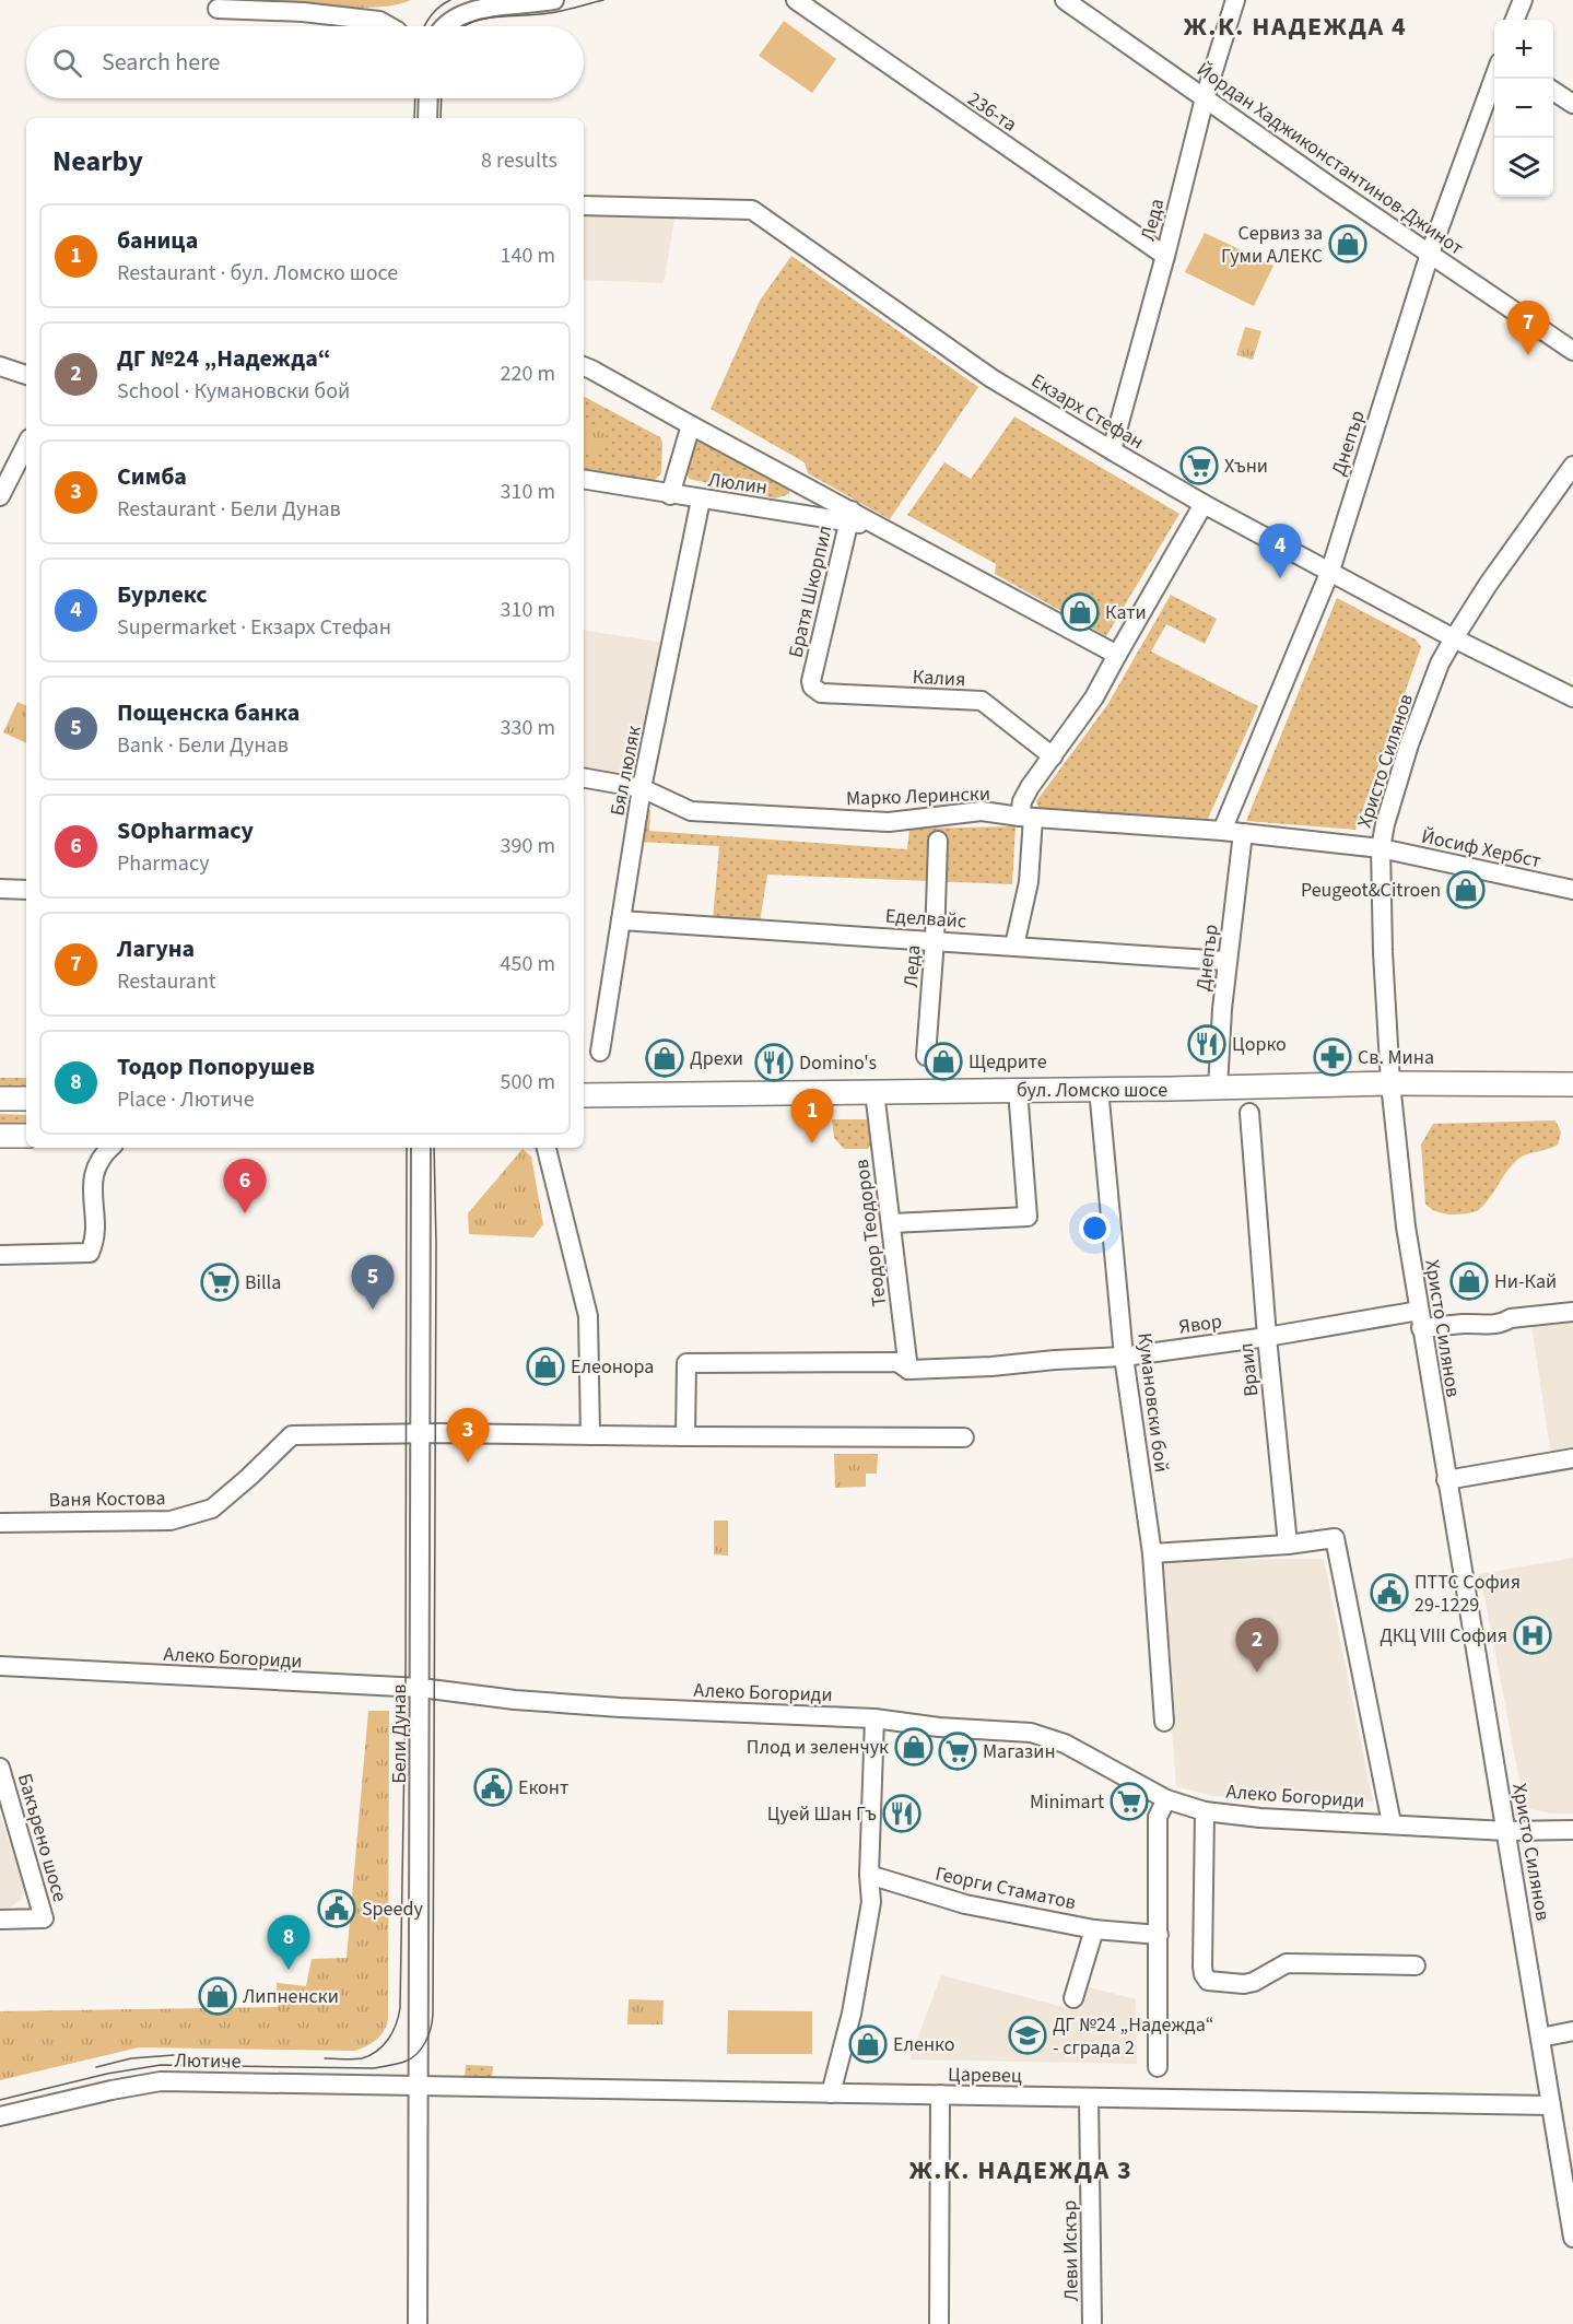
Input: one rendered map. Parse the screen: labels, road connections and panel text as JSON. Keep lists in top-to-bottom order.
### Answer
{
  "streets": {
    "main road": ["бул. Ломско шосе"],
    "street": [
      "236-та",
      "Йордан Хаджиконстантинов-Джинот",
      "Леда",
      "Екзарх Стефан",
      "Днепър",
      "Люлин",
      "Братя Шкорпил",
      "Калия",
      "Христо Силянов",
      "Бял люляк",
      "Марко Лерински",
      "Йосиф Хербст",
      "Еделвайс",
      "Теодор Теодоров",
      "Явор",
      "Враил",
      "Кумановски бой",
      "Ваня Костова",
      "Алеко Богориди",
      "Бели Дунав",
      "Бакърено шосе",
      "Георги Стаматов",
      "Лютиче",
      "Царевец",
      "Леви Искър"
    ]
  },
  "crossings": [
    ["236-та", "Леда"],
    ["Йордан Хаджиконстантинов-Джинот", "Леда"],
    ["Йордан Хаджиконстантинов-Джинот", "Днепър"],
    ["Леда", "Екзарх Стефан"],
    ["Леда", "Еделвайс"],
    ["Екзарх Стефан", "Днепър"],
    ["Екзарх Стефан", "Христо Силянов"],
    ["Днепър", "Марко Лерински"],
    ["Днепър", "Еделвайс"],
    ["Днепър", "бул. Ломско шосе"],
    ["Люлин", "Братя Шкорпил"],
    ["Люлин", "Бял люляк"],
    ["Братя Шкорпил", "Калия"],
    ["Христо Силянов", "Марко Лерински"],
    ["Христо Силянов", "Йосиф Хербст"],
    ["Христо Силянов", "бул. Ломско шосе"],
    ["Христо Силянов", "Явор"],
    ["Христо Силянов", "Алеко Богориди"],
    ["Христо Силянов", "Царевец"],
    ["Бял люляк", "Марко Лерински"],
    ["Бял люляк", "Еделвайс"],
    ["Марко Лерински", "Йосиф Хербст"],
    ["бул. Ломско шосе", "Теодор Теодоров"],
    ["бул. Ломско шосе", "Кумановски бой"],
    ["Теодор Теодоров", "Явор"],
    ["Явор", "Враил"],
    ["Явор", "Кумановски бой"],
    ["Явор", "Ваня Костова"],
    ["Ваня Костова", "Бели Дунав"],
    ["Алеко Богориди", "Бели Дунав"],
    ["Бели Дунав", "Лютиче"],
    ["Бели Дунав", "Царевец"],
    ["Лютиче", "Царевец"],
    ["Царевец", "Леви Искър"]
  ],
  "districts": ["Ж.К. НАДЕЖДА 4", "Ж.К. НАДЕЖДА 3"],
  "places": {
    "shop": [
      "Сервиз за Гуми АЛЕКС",
      "Кати",
      "Peugeot&Citroen",
      "Дрехи",
      "Щедрите",
      "Ни-Кай",
      "Елеонора",
      "Плод и зеленчук",
      "Липненски",
      "Еленко"
    ],
    "supermarket": [
      "Хъни",
      "Billa",
      "Магазин",
      "Minimart"
    ],
    "restaurant": ["Цорко", "Domino's", "Цуей Шан Гъ"],
    "pharmacy": ["Св. Мина"],
    "public building": ["ПТТС София 29-1229", "Еконт", "Speedy"],
    "hospital": ["ДКЦ VIII София"],
    "school or university": ["ДГ №24 „Надежда“ - сграда 2"]
  },
  "page": {
    "map_buttons": ["+", "−"],
    "search": "Search here",
    "heading": ["Nearby", "8 results"],
    "list": [
      {
        "mark": "1",
        "name": "баница",
        "note": "Restaurant · бул. Ломско шосе",
        "value": "140 m"
      },
      {
        "mark": "2",
        "name": "ДГ №24 „Надежда“",
        "note": "School · Кумановски бой",
        "value": "220 m"
      },
      {
        "mark": "3",
        "name": "Симба",
        "note": "Restaurant · Бели Дунав",
        "value": "310 m"
      },
      {
        "mark": "4",
        "name": "Бурлекс",
        "note": "Supermarket · Екзарх Стефан",
        "value": "310 m"
      },
      {
        "mark": "5",
        "name": "Пощенска банка",
        "note": "Bank · Бели Дунав",
        "value": "330 m"
      },
      {
        "mark": "6",
        "name": "SOpharmacy",
        "note": "Pharmacy",
        "value": "390 m"
      },
      {
        "mark": "7",
        "name": "Лагуна",
        "note": "Restaurant",
        "value": "450 m"
      },
      {
        "mark": "8",
        "name": "Тодор Попорушев",
        "note": "Place · Лютиче",
        "value": "500 m"
      }
    ],
    "pins": [
      "7",
      "4",
      "1",
      "6",
      "5",
      "3",
      "2",
      "8"
    ]
  }
}
